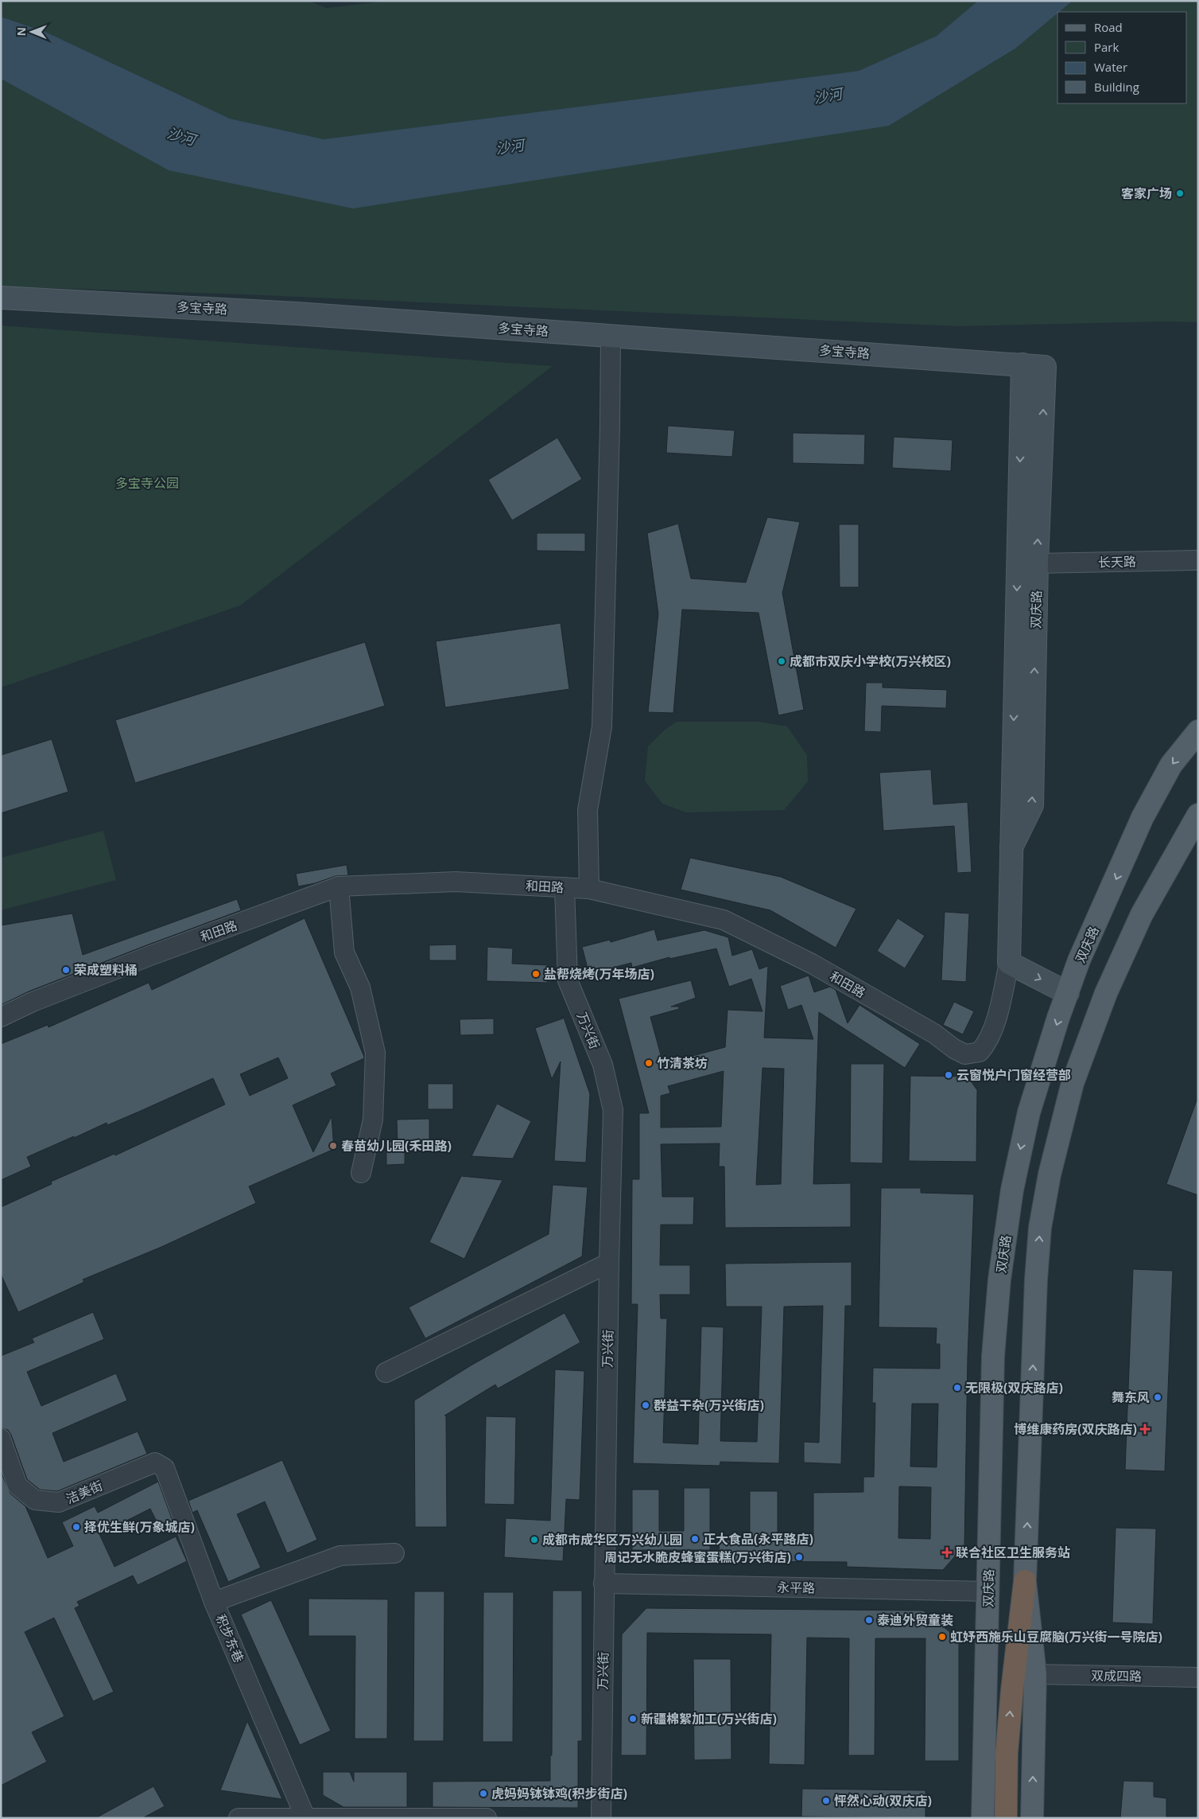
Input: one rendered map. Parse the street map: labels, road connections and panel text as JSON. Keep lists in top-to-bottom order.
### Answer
{
  "streets": {
    "main road": ["双庆路"],
    "street": [
      "多宝寺路",
      "长天路",
      "和田路",
      "万兴街",
      "洁美街",
      "永平路",
      "积步东巷",
      "双成四路"
    ]
  },
  "crossings": [
    ["多宝寺路", "双庆路"],
    ["长天路", "双庆路"],
    ["双庆路", "和田路"],
    ["双庆路", "永平路"],
    ["和田路", "万兴街"],
    ["万兴街", "永平路"],
    ["洁美街", "积步东巷"]
  ],
  "water": ["沙河"],
  "parks": ["多宝寺公园"],
  "places": {
    "other": [
      "客家广场",
      "成都市双庆小学校(万兴校区)",
      "荣成塑料桶",
      "盐帮烧烤(万年场店)",
      "竹清茶坊",
      "云窗悦户门窗经营部",
      "春苗幼儿园(禾田路)",
      "无限极(双庆路店)",
      "舞东风",
      "群益干杂(万兴街店)",
      "择优生鲜(万象城店)",
      "正大食品(永平路店)",
      "成都市成华区万兴幼儿园",
      "周记无水脆皮蜂蜜蛋糕(万兴街店)",
      "泰迪外贸童装",
      "虹妤西施乐山豆腐脑(万兴街一号院店)",
      "新疆棉絮加工(万兴街店)",
      "虎妈妈钵钵鸡(积步街店)",
      "怦然心动(双庆店)"
    ],
    "health": ["博维康药房(双庆路店)", "联合社区卫生服务站"]
  },
  "legend": [
    "Road",
    "Park",
    "Water",
    "Building"
  ],
  "north": "left"
}
